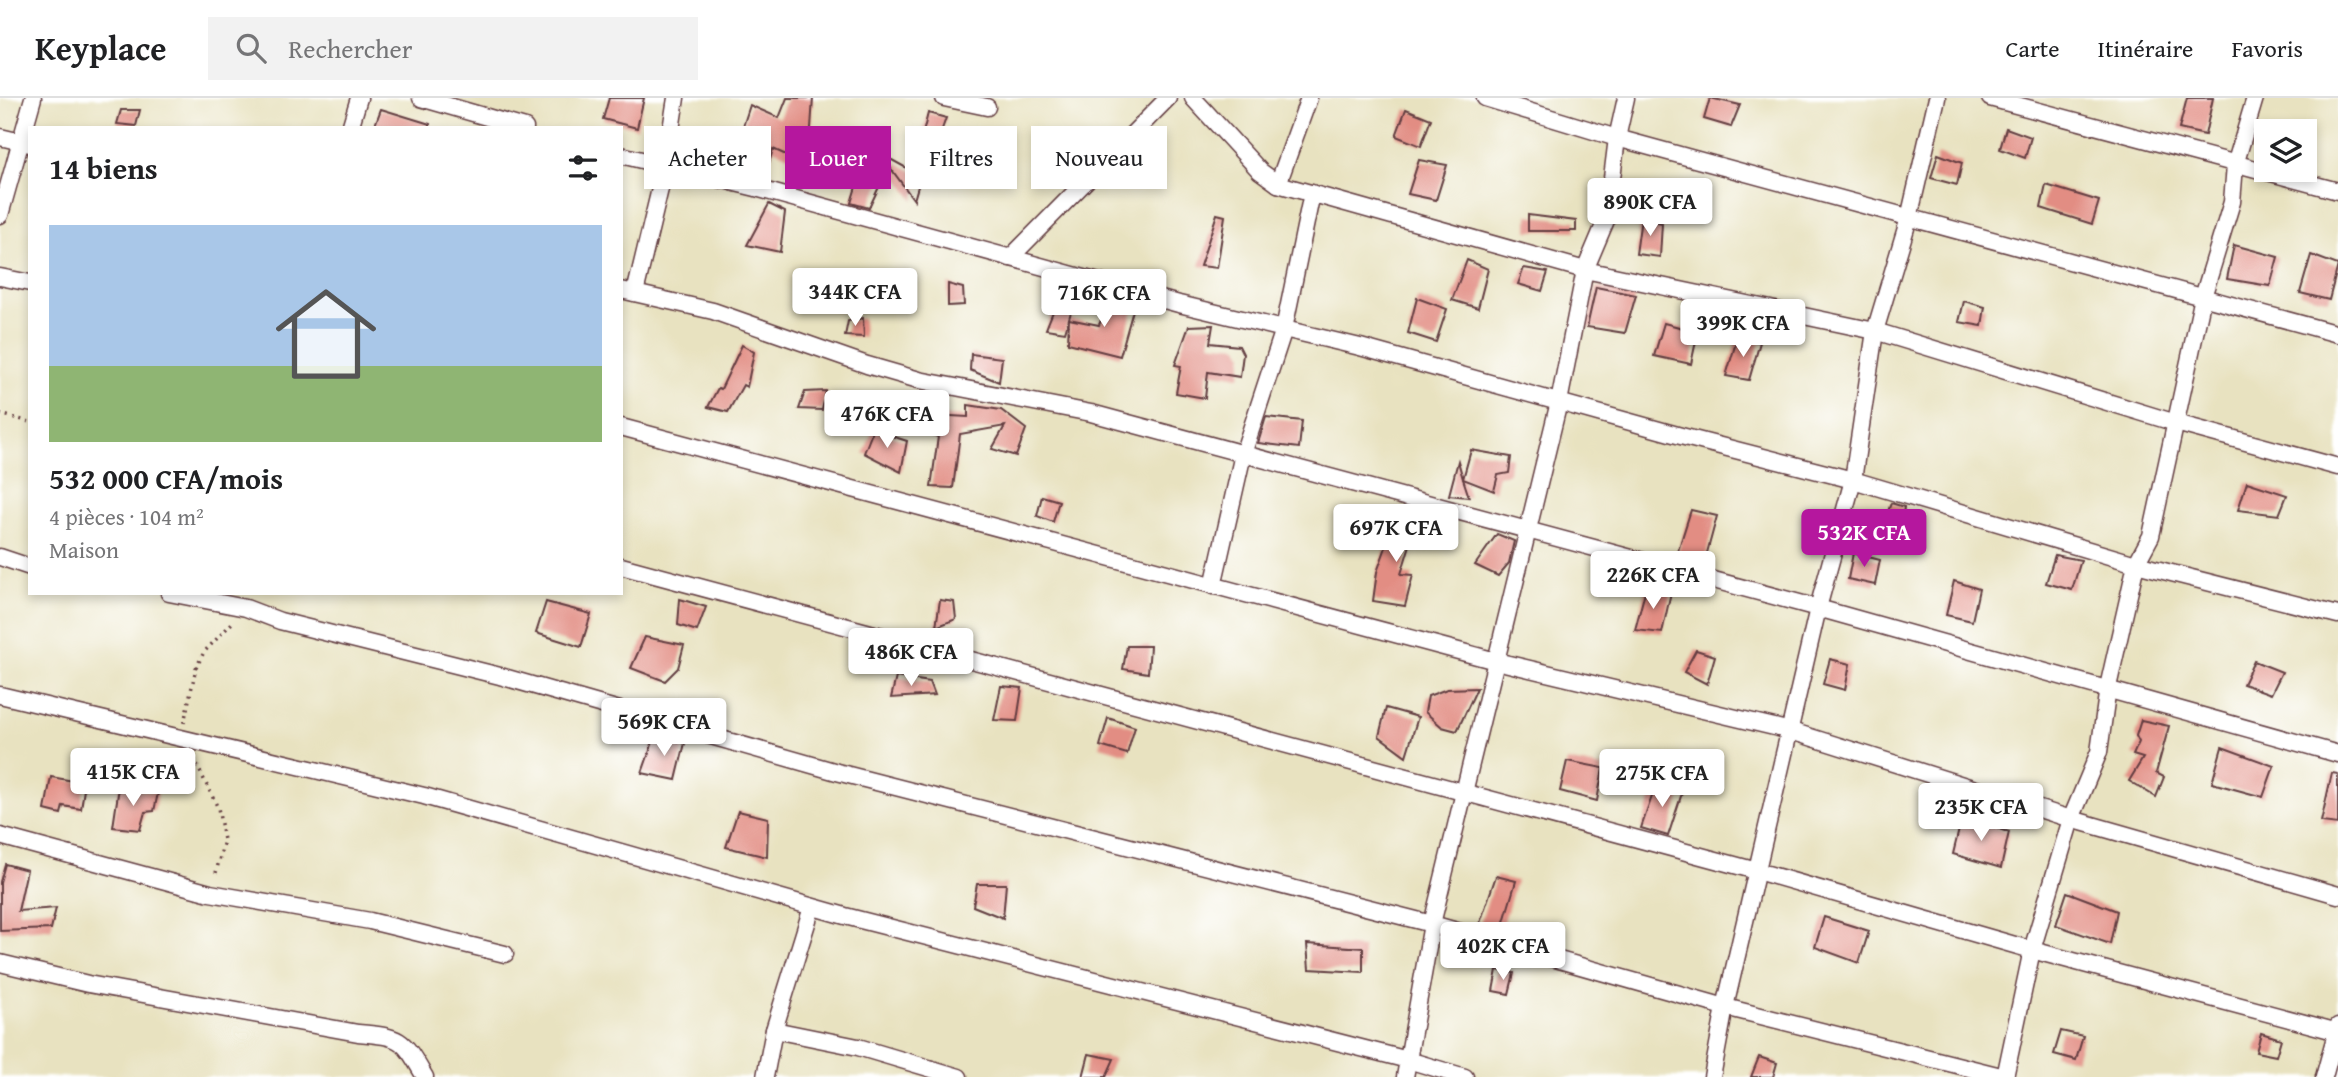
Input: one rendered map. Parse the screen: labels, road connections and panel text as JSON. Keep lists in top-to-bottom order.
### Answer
{
  "page": {
    "header": "Keyplace",
    "search": "Rechercher",
    "nav": ["Carte", "Itinéraire", "Favoris"],
    "chip": [
      "Acheter",
      "Louer",
      "Filtres",
      "Nouveau"
    ],
    "heading": "14 biens",
    "price": [
      "890K CFA",
      "344K CFA",
      "716K CFA",
      "399K CFA",
      "476K CFA",
      "697K CFA",
      "532K CFA",
      "226K CFA",
      "486K CFA",
      "569K CFA",
      "415K CFA",
      "275K CFA",
      "235K CFA",
      "402K CFA"
    ],
    "list": [
      {
        "name": "532 000 CFA/mois",
        "note": "4 pièces · 104 m² · Maison"
      }
    ]
  }
}
